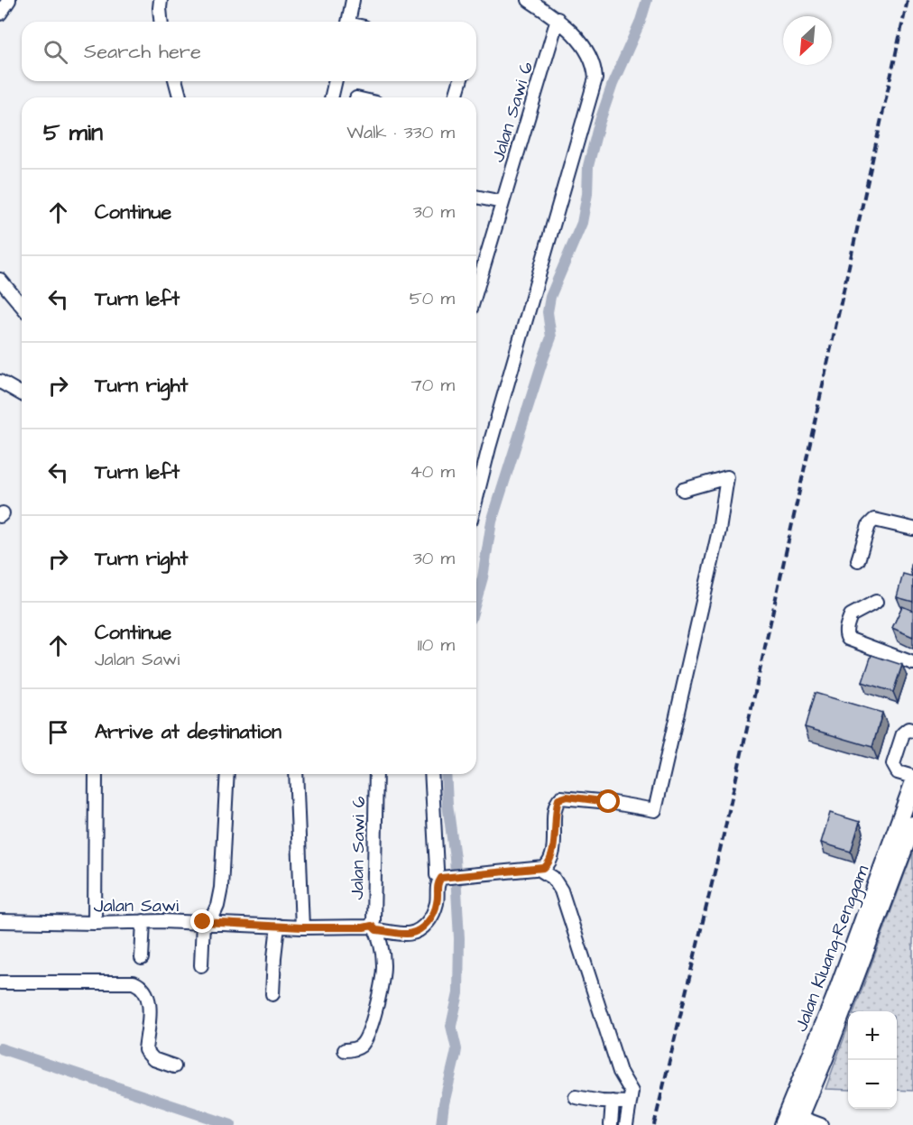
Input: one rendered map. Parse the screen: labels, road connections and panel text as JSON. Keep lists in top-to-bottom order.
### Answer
{
  "streets": {
    "main road": ["Jalan Kluang-Renggam"],
    "street": ["Jalan Sawi 6", "Jalan Sawi"]
  },
  "crossings": [
    ["Jalan Sawi 6", "Jalan Sawi"]
  ],
  "north": "bottom left",
  "page": {
    "search": "Search here",
    "heading": ["5 min", "Walk · 330 m"],
    "list": [
      ["Continue", "30 m"],
      ["Turn left", "50 m"],
      ["Turn right", "70 m"],
      ["Turn left", "40 m"],
      ["Turn right", "30 m"],
      ["Continue", "Jalan Sawi", "110 m"],
      "Arrive at destination"
    ],
    "map_buttons": ["+", "−"]
  }
}
